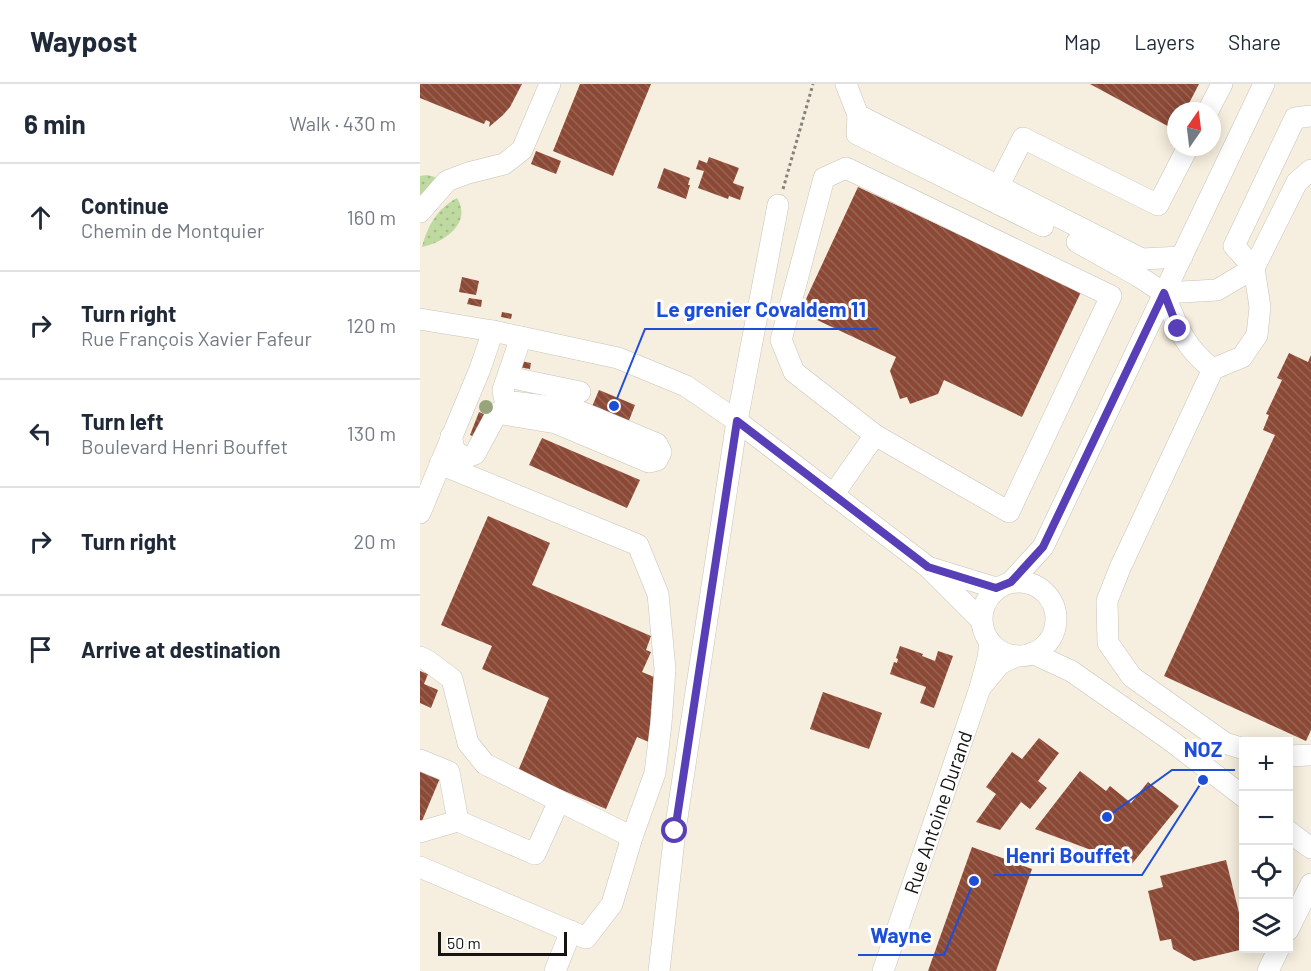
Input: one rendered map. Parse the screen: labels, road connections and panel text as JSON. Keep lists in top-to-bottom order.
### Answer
{
  "streets": {
    "street": ["Rue Antoine Durand"]
  },
  "places": [
    "Le grenier Covaldem 11",
    "Henri Bouffet",
    "NOZ",
    "Wayne"
  ],
  "scale_bar": "50 m",
  "north": "top",
  "page": {
    "header": "Waypost",
    "nav": ["Map", "Layers", "Share"],
    "heading": ["6 min", "Walk · 430 m"],
    "list": [
      ["Continue", "Chemin de Montquier", "160 m"],
      ["Turn right", "Rue François Xavier Fafeur", "120 m"],
      ["Turn left", "Boulevard Henri Bouffet", "130 m"],
      ["Turn right", "20 m"],
      "Arrive at destination"
    ],
    "map_buttons": ["+", "−"],
    "scale": "50 m"
  }
}
